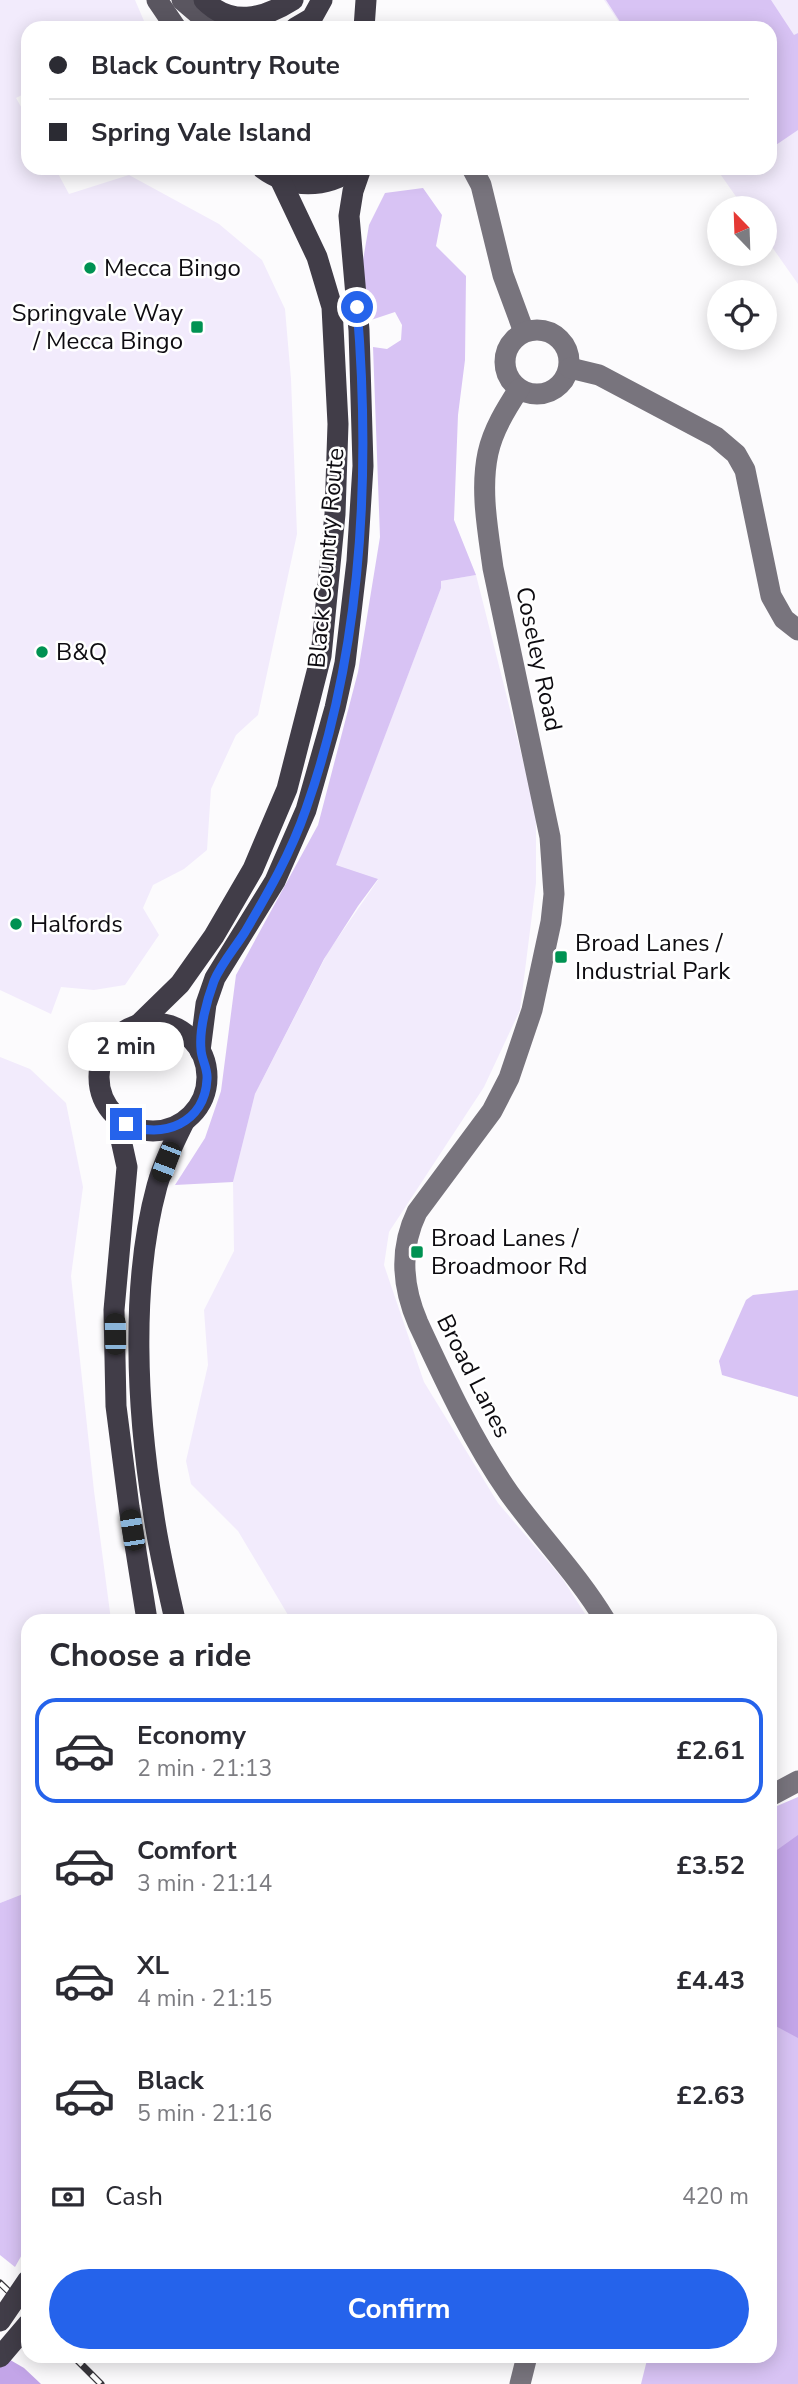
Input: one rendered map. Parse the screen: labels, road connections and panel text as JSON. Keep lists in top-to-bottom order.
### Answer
{
  "streets": {
    "highway": ["Black Country Route"],
    "street": ["Coseley Road", "Broad Lanes"]
  },
  "crossings": [
    ["Coseley Road", "Broad Lanes"]
  ],
  "places": {
    "other": ["Mecca Bingo", "B&Q", "Halfords"],
    "transit": ["Springvale Way / Mecca Bingo", "Broad Lanes / Industrial Park", "Broad Lanes / Broadmoor Rd"]
  },
  "north": "top left",
  "page": {
    "banner": ["Black Country Route", "Spring Vale Island"],
    "bubble": "2 min",
    "heading": "Choose a ride",
    "list": [
      {
        "name": "Economy",
        "note": "2 min · 21:13",
        "value": "£2.61"
      },
      {
        "name": "Comfort",
        "note": "3 min · 21:14",
        "value": "£3.52"
      },
      {
        "name": "XL",
        "note": "4 min · 21:15",
        "value": "£4.43"
      },
      {
        "name": "Black",
        "note": "5 min · 21:16",
        "value": "£2.63"
      }
    ],
    "pay": ["Cash", "420 m"],
    "buttons": "Confirm"
  }
}
